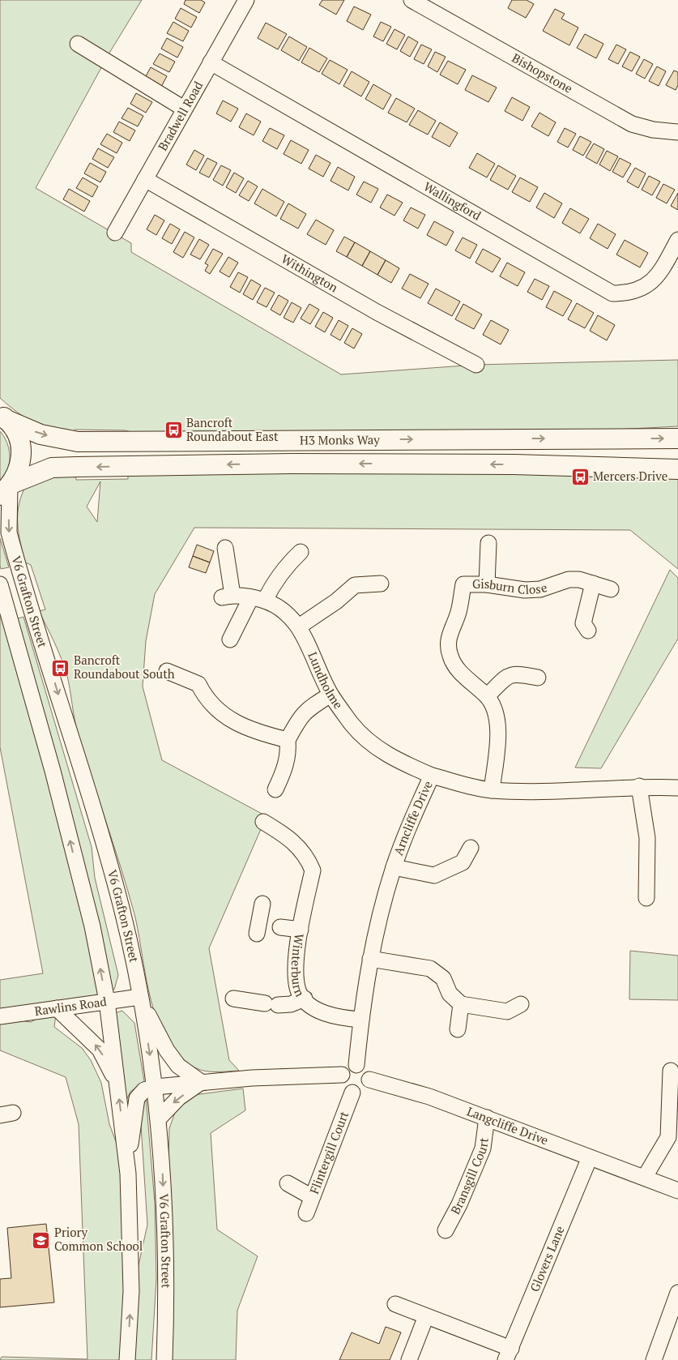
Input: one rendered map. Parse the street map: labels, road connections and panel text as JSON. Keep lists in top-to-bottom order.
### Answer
{
  "streets": {
    "main road": ["H3 Monks Way"],
    "street": [
      "Bishopstone",
      "Bradwell Road",
      "Wallingford",
      "Withington",
      "Gisburn Close",
      "V6 Grafton Street",
      "Lundholme",
      "Arncliffe Drive",
      "Winterburn",
      "Rawlins Road",
      "Langcliffe Drive",
      "Flintergill Court",
      "Bransgill Court",
      "Glovers Lane"
    ]
  },
  "crossings": [
    ["Bradwell Road", "Wallingford"],
    ["Bradwell Road", "Withington"],
    ["H3 Monks Way", "V6 Grafton Street"],
    ["Gisburn Close", "Arncliffe Drive"],
    ["V6 Grafton Street", "Rawlins Road"],
    ["Lundholme", "Arncliffe Drive"],
    ["Arncliffe Drive", "Winterburn"],
    ["Arncliffe Drive", "Langcliffe Drive"],
    ["Arncliffe Drive", "Flintergill Court"],
    ["Langcliffe Drive", "Flintergill Court"],
    ["Langcliffe Drive", "Bransgill Court"],
    ["Langcliffe Drive", "Glovers Lane"]
  ],
  "places": {
    "bus stop": ["Bancroft Roundabout East", "Mercers Drive", "Bancroft Roundabout South"],
    "school or university": ["Priory Common School"]
  }
}
